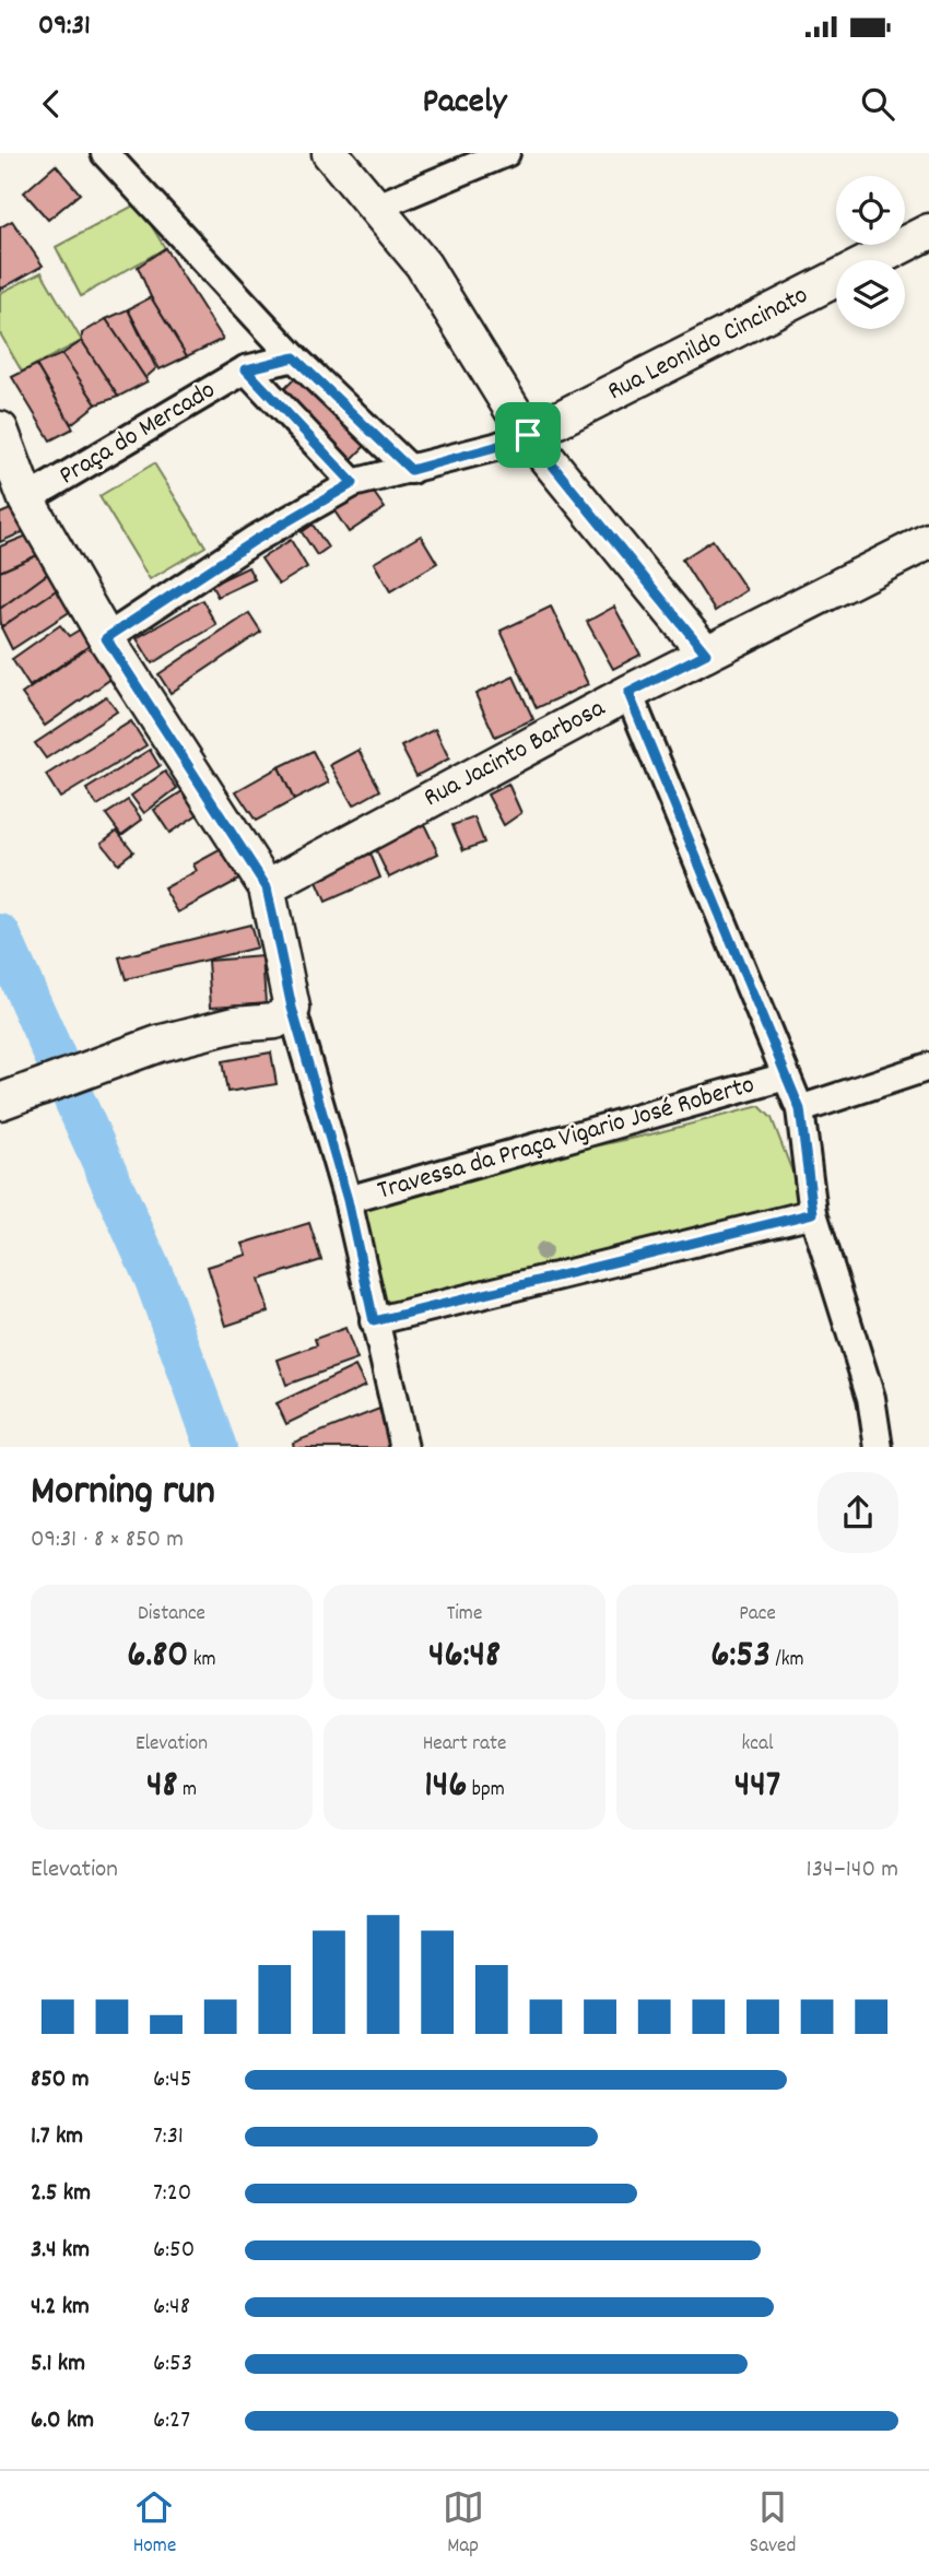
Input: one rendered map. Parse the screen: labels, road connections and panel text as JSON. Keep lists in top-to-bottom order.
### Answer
{
  "streets": {
    "street": [
      "Rua Leonildo Cincinato",
      "Praça do Mercado",
      "Rua Jacinto Barbosa",
      "Travessa da Praça Vigario José Roberto"
    ]
  },
  "page": {
    "status": "09:31",
    "header": "Pacely",
    "heading": ["Morning run", "09:31 · 8 × 850 m"],
    "stats": [
      ["Distance", "6.80 km"],
      ["Time", "46:48"],
      ["Pace", "6:53 /km"],
      ["Elevation", "48 m"],
      ["Heart rate", "146 bpm"],
      ["kcal", "447"]
    ],
    "chart": ["Elevation", "134–140 m"],
    "list": [
      {
        "name": "850 m",
        "note": "6:45"
      },
      {
        "name": "1.7 km",
        "note": "7:31"
      },
      {
        "name": "2.5 km",
        "note": "7:20"
      },
      {
        "name": "3.4 km",
        "note": "6:50"
      },
      {
        "name": "4.2 km",
        "note": "6:48"
      },
      {
        "name": "5.1 km",
        "note": "6:53"
      },
      {
        "name": "6.0 km",
        "note": "6:27"
      }
    ],
    "tabs": ["Home", "Map", "Saved"]
  }
}
